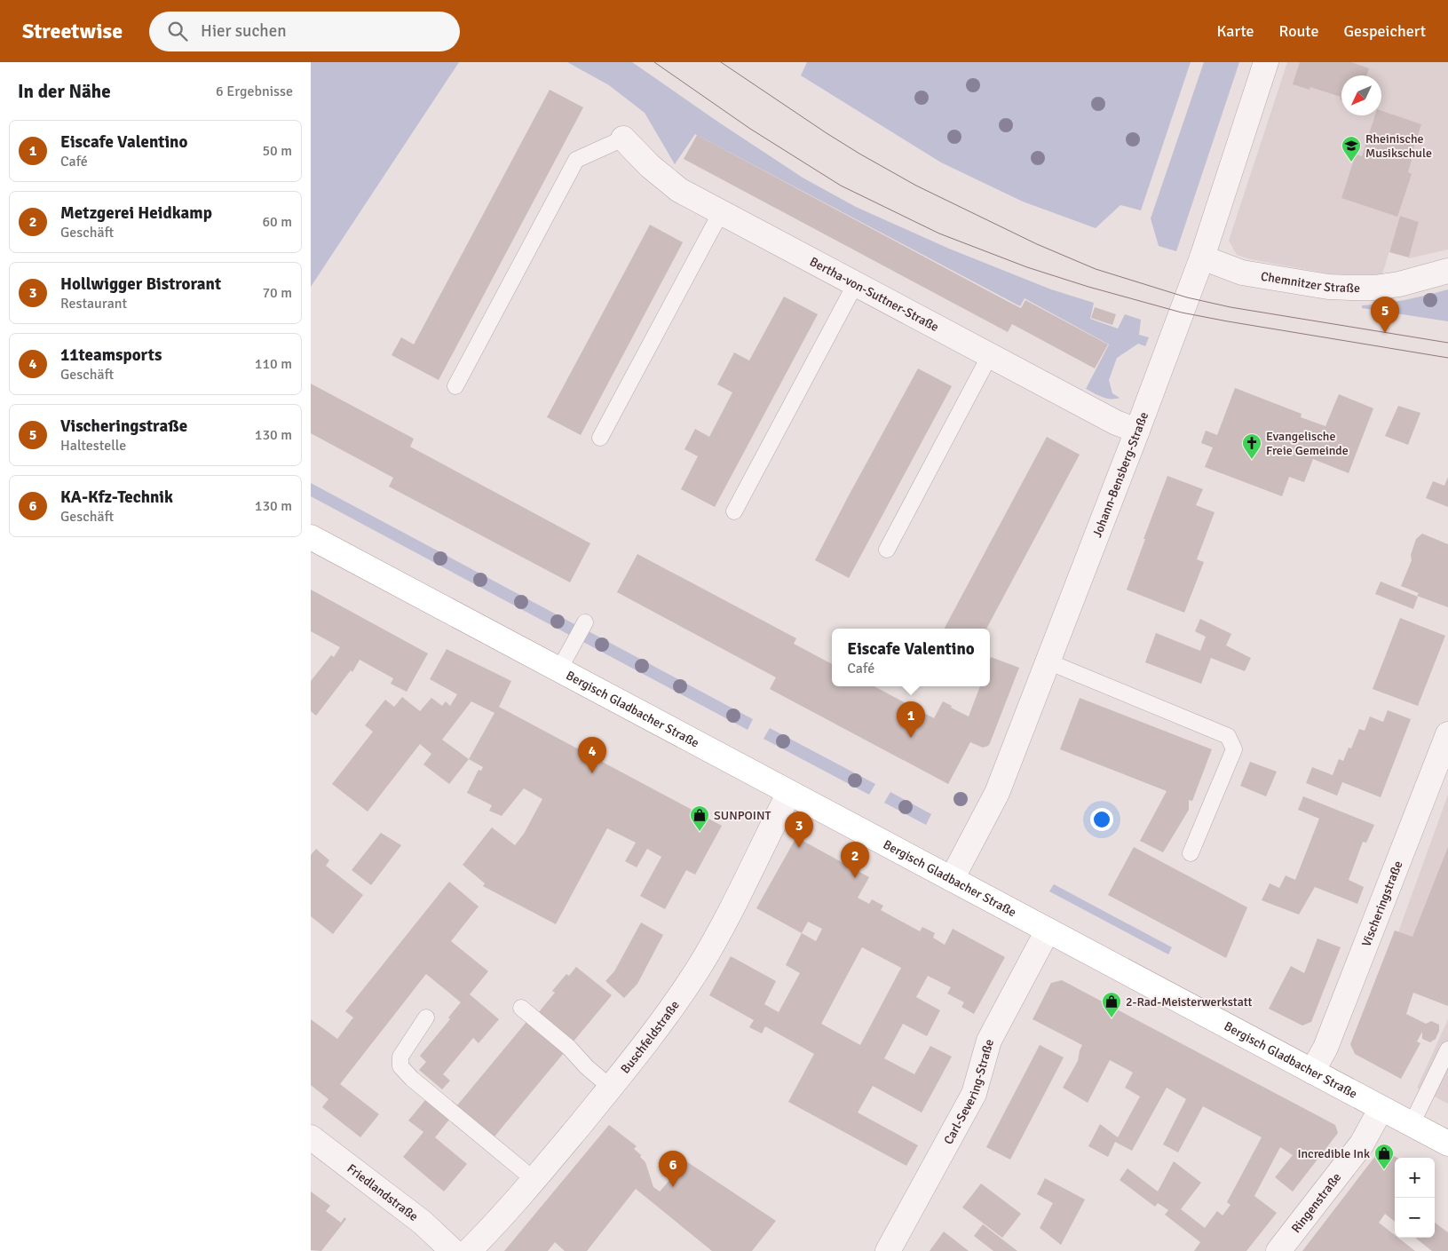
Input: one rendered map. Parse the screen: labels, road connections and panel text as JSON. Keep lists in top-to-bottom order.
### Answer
{
  "streets": {
    "main road": ["Bergisch Gladbacher Straße"],
    "street": [
      "Chemnitzer Straße",
      "Bertha-von-Suttner-Straße",
      "Johann-Bensberg-Straße",
      "Vischeringstraße",
      "Buschfeldstraße",
      "Carl-Severing-Straße",
      "Friedlandstraße",
      "Ringenstraße"
    ]
  },
  "crossings": [
    ["Chemnitzer Straße", "Johann-Bensberg-Straße"],
    ["Bertha-von-Suttner-Straße", "Johann-Bensberg-Straße"],
    ["Johann-Bensberg-Straße", "Bergisch Gladbacher Straße"],
    ["Bergisch Gladbacher Straße", "Vischeringstraße"],
    ["Bergisch Gladbacher Straße", "Buschfeldstraße"],
    ["Bergisch Gladbacher Straße", "Carl-Severing-Straße"],
    ["Bergisch Gladbacher Straße", "Ringenstraße"]
  ],
  "places": {
    "school or university": ["Rheinische Musikschule"],
    "church": ["Evangelische Freie Gemeinde"],
    "shop": ["SUNPOINT", "2-Rad-Meisterwerkstatt", "Incredible Ink"]
  },
  "north": "bottom left",
  "page": {
    "header": "Streetwise",
    "search": "Hier suchen",
    "nav": ["Karte", "Route", "Gespeichert"],
    "heading": ["In der Nähe", "6 Ergebnisse"],
    "list": [
      {
        "mark": "1",
        "name": "Eiscafe Valentino",
        "note": "Café",
        "value": "50 m"
      },
      {
        "mark": "2",
        "name": "Metzgerei Heidkamp",
        "note": "Geschäft",
        "value": "60 m"
      },
      {
        "mark": "3",
        "name": "Hollwigger Bistrorant",
        "note": "Restaurant",
        "value": "70 m"
      },
      {
        "mark": "4",
        "name": "11teamsports",
        "note": "Geschäft",
        "value": "110 m"
      },
      {
        "mark": "5",
        "name": "Vischeringstraße",
        "note": "Haltestelle",
        "value": "130 m"
      },
      {
        "mark": "6",
        "name": "KA-Kfz-Technik",
        "note": "Geschäft",
        "value": "130 m"
      }
    ],
    "pins": [
      "5",
      "1",
      "4",
      "3",
      "2",
      "6"
    ],
    "popup": ["Eiscafe Valentino", "Café"],
    "map_buttons": ["+", "−"]
  }
}
